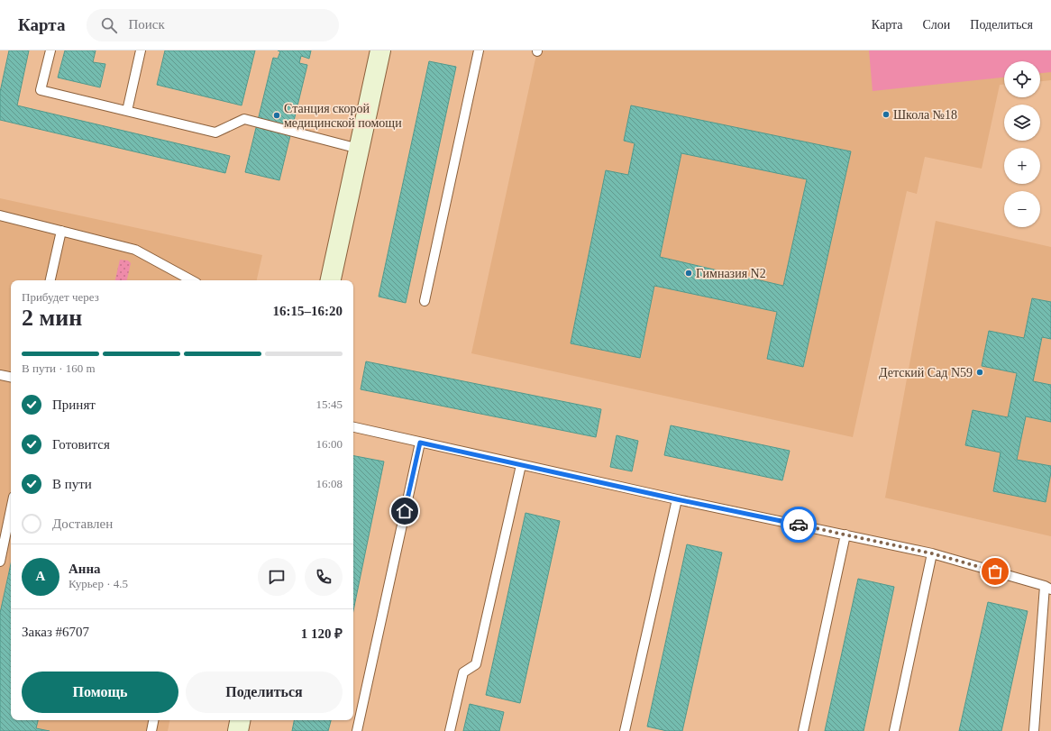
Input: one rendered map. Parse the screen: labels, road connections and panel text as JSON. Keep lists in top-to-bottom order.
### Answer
{
  "places": [
    "Школа №18",
    "Станция скорой медицинской помощи",
    "Гимназия N2",
    "Детский Сад N59"
  ],
  "page": {
    "header": "Карта",
    "search": "Поиск",
    "nav": ["Карта", "Слои", "Поделиться"],
    "map_buttons": ["+", "−"],
    "heading": ["2 мин", "Прибудет через", "16:15–16:20"],
    "panel": [
      "Анна",
      "Курьер · 4.5",
      "Заказ #6707",
      "1 120 ₽"
    ],
    "bar": "В пути · 160 m",
    "list": [
      ["Принят", "15:45"],
      ["Готовится", "16:00"],
      ["В пути", "16:08"],
      "Доставлен"
    ],
    "round": "А",
    "buttons": ["Помощь", "Поделиться"]
  }
}
